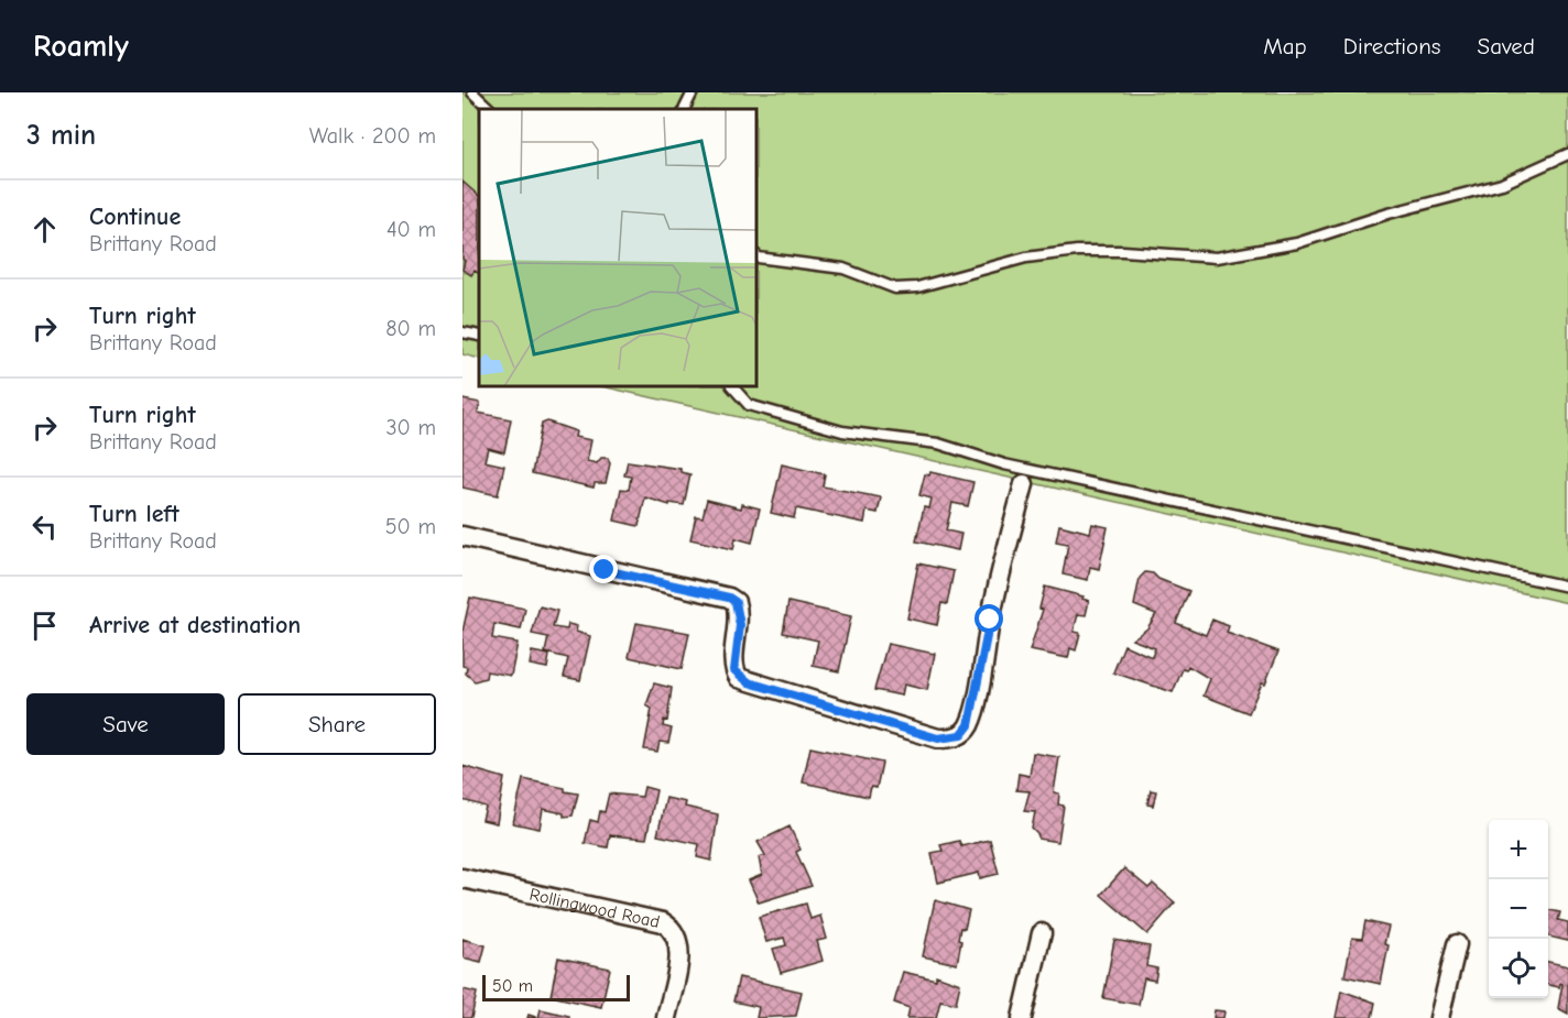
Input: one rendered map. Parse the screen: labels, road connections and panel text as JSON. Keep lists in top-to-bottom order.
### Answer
{
  "streets": {
    "street": ["Rollingwood Road"]
  },
  "scale_bar": "50 m",
  "page": {
    "header": "Roamly",
    "nav": ["Map", "Directions", "Saved"],
    "heading": ["3 min", "Walk · 200 m"],
    "list": [
      ["Continue", "Brittany Road", "40 m"],
      ["Turn right", "Brittany Road", "80 m"],
      ["Turn right", "Brittany Road", "30 m"],
      ["Turn left", "Brittany Road", "50 m"],
      "Arrive at destination"
    ],
    "buttons": ["Save", "Share"],
    "map_buttons": ["+", "−"],
    "scale": "50 m"
  }
}
